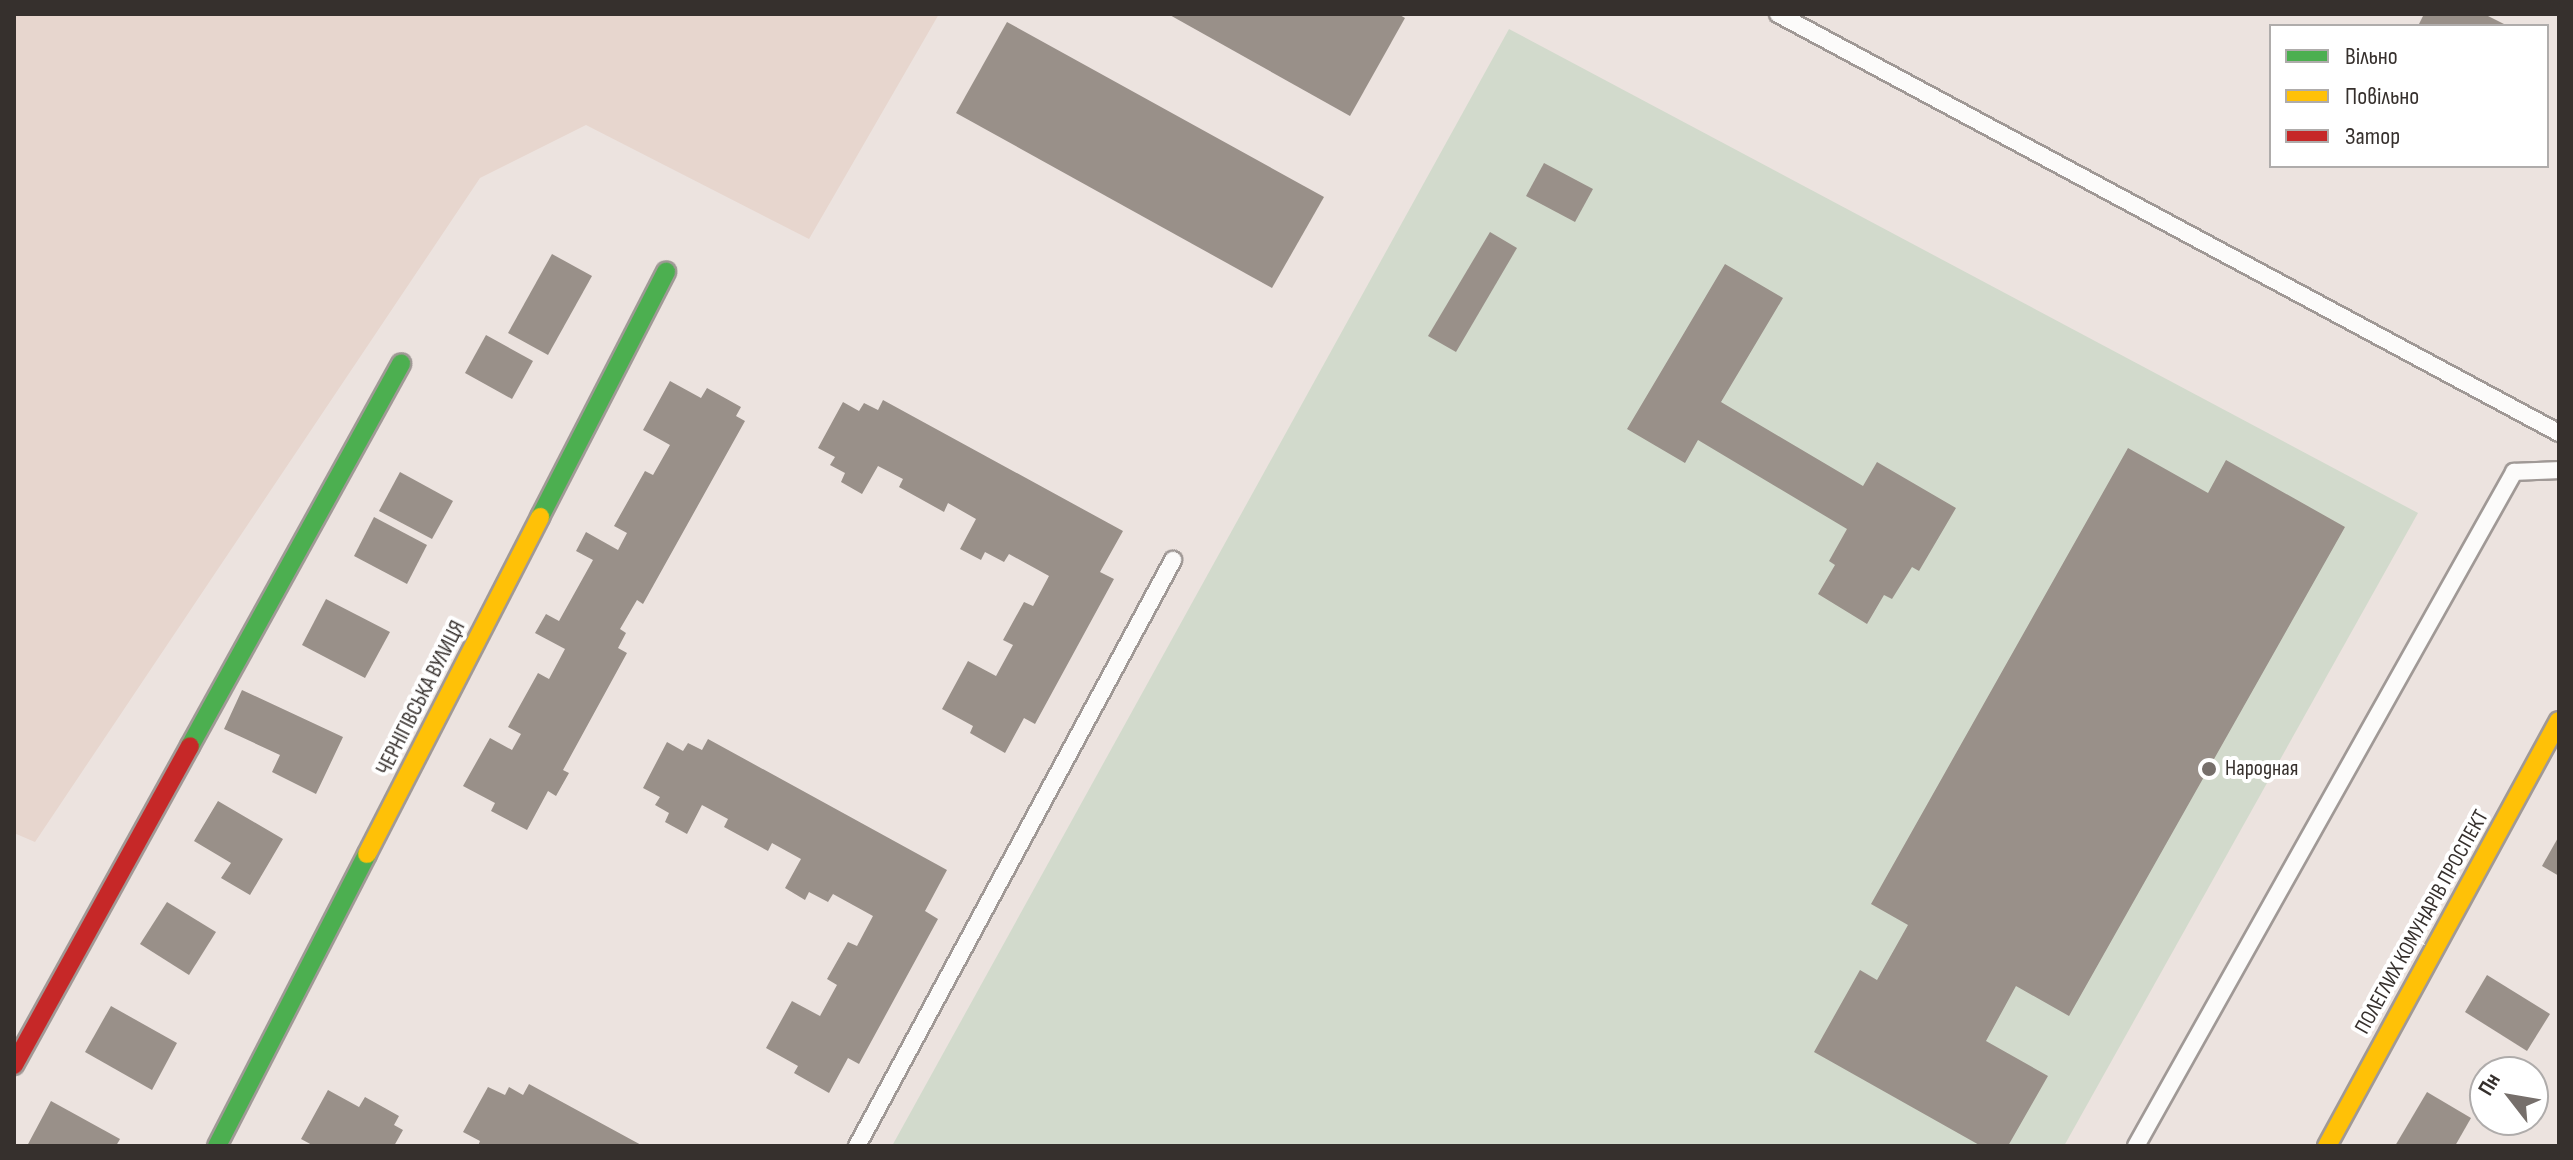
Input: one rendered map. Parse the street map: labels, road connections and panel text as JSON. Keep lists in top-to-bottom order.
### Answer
{
  "streets": {
    "street": ["ЧЕРНІГІВСЬКА ВУЛИЦЯ", "ПОЛЕГЛИХ КОМУНАРІВ ПРОСПЕКТ"]
  },
  "places": ["Народная"],
  "legend": ["Вільно", "Повільно", "Затор"],
  "north": "top left"
}
